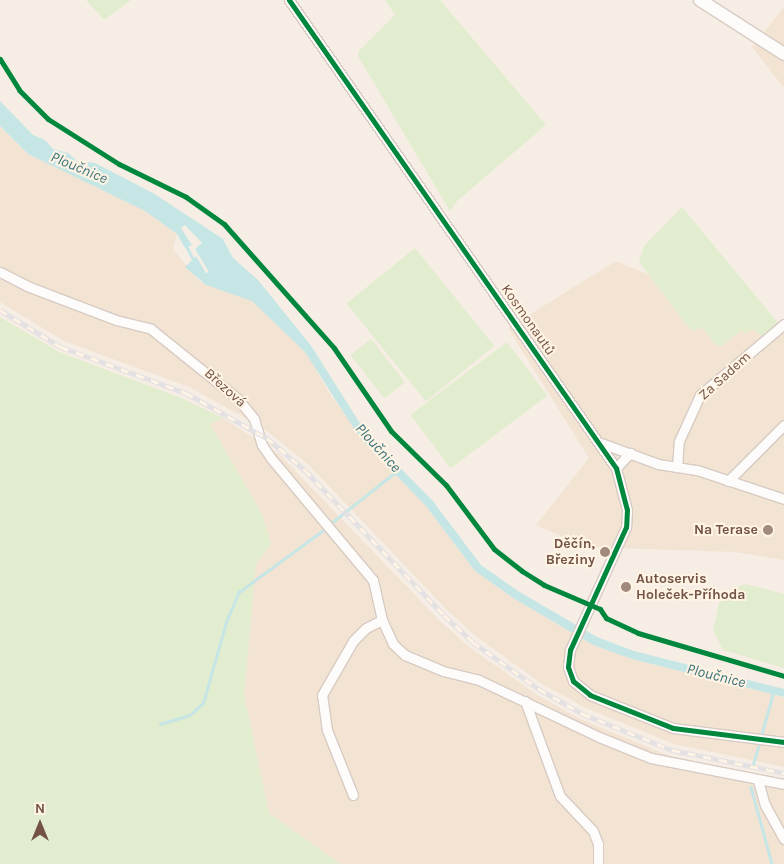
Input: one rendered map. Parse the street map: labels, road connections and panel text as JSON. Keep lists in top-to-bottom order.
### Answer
{
  "streets": {
    "street": ["Kosmonautů", "Za Sadem", "Březová"]
  },
  "water": ["Ploučnice"],
  "places": ["Na Terase", "Děčín, Březiny", "Autoservis Holeček-Příhoda"],
  "north": "top"
}
